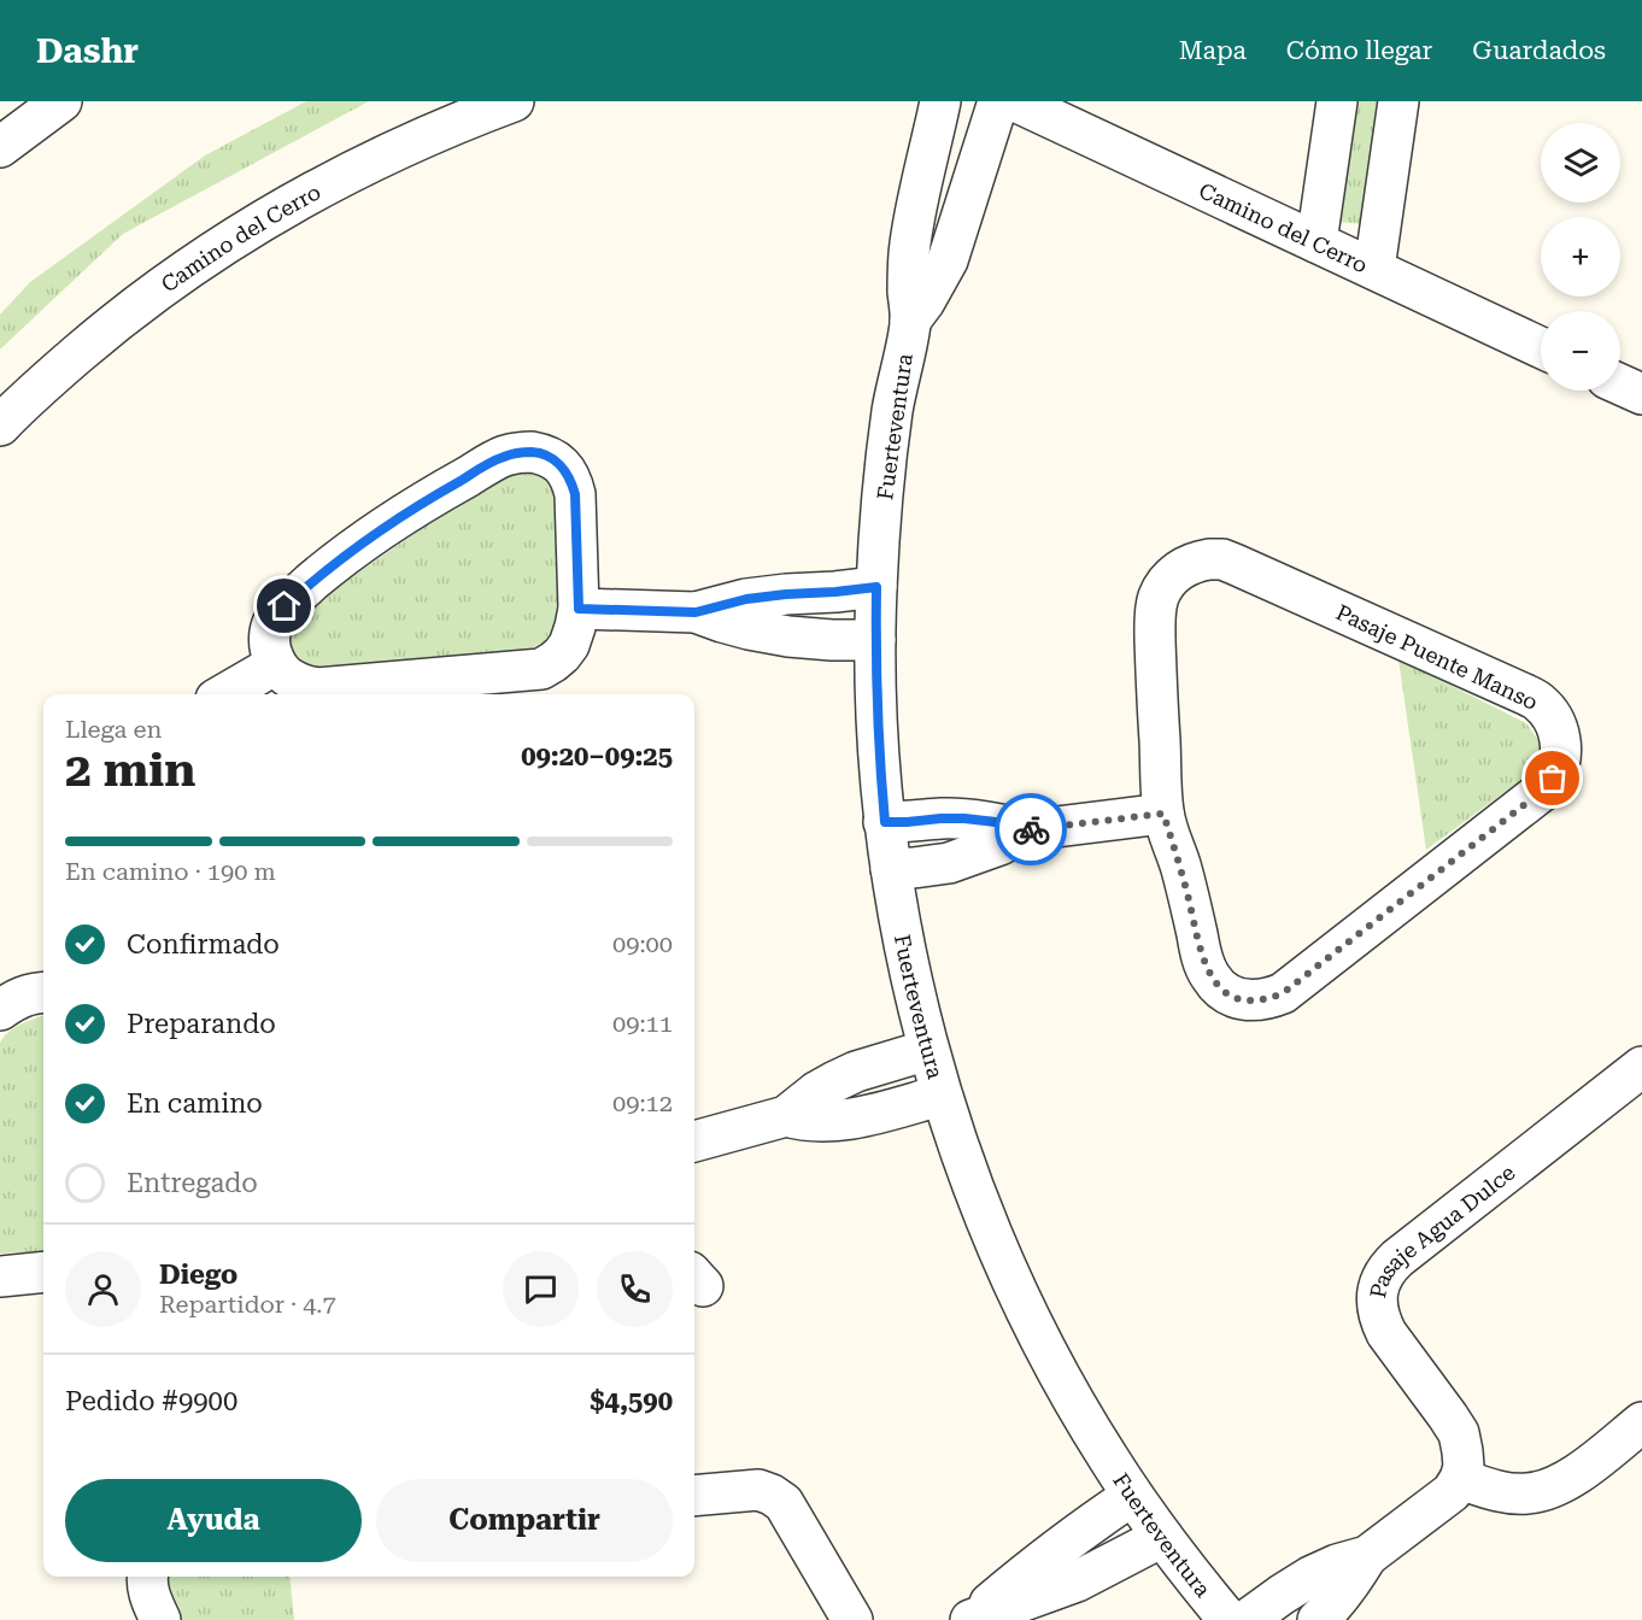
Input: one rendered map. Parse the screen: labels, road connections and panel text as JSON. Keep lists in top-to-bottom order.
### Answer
{
  "streets": {
    "street": [
      "Camino del Cerro",
      "Fuerteventura",
      "Pasaje Puente Manso",
      "Pasaje Agua Dulce"
    ]
  },
  "page": {
    "header": "Dashr",
    "nav": ["Mapa", "Cómo llegar", "Guardados"],
    "map_buttons": ["+", "−"],
    "heading": ["2 min", "Llega en", "09:20–09:25"],
    "panel": [
      "Diego",
      "Repartidor · 4.7",
      "Pedido #9900",
      "$4,590"
    ],
    "bar": "En camino · 190 m",
    "list": [
      ["Confirmado", "09:00"],
      ["Preparando", "09:11"],
      ["En camino", "09:12"],
      "Entregado"
    ],
    "buttons": ["Ayuda", "Compartir"]
  }
}
